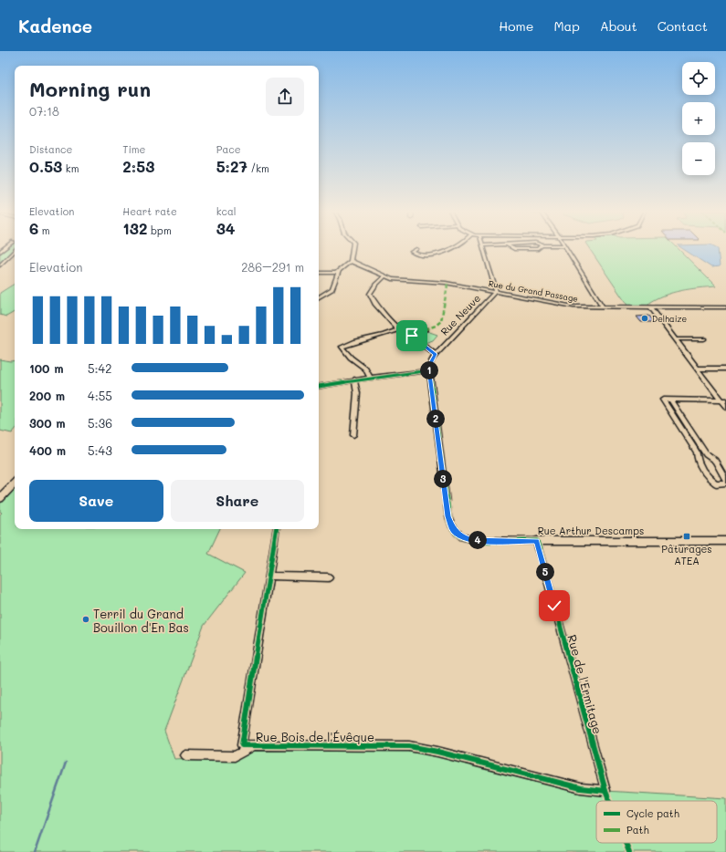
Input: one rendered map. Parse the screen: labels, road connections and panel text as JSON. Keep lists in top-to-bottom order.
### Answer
{
  "streets": {
    "street": [
      "Rue du Grand Passage",
      "Rue Neuve",
      "Rue Arthur Descamps",
      "Rue de l'Ermitage",
      "Rue Bois de l'Évêque"
    ]
  },
  "crossings": [
    ["Rue du Grand Passage", "Rue Neuve"],
    ["Rue Neuve", "Rue Arthur Descamps"],
    ["Rue Arthur Descamps", "Rue de l'Ermitage"],
    ["Rue de l'Ermitage", "Rue Bois de l'Évêque"]
  ],
  "places": {
    "other": ["Delhaize", "Terril du Grand Bouillon d'En Bas"],
    "transit": ["Pâturages ATEA"]
  },
  "legend": ["Cycle path", "Path"],
  "page": {
    "header": "Kadence",
    "nav": [
      "Home",
      "Map",
      "About",
      "Contact"
    ],
    "map_buttons": ["+", "−"],
    "heading": ["Morning run", "07:18"],
    "stats": [
      ["Distance", "0.53 km"],
      ["Time", "2:53"],
      ["Pace", "5:27 /km"],
      ["Elevation", "6 m"],
      ["Heart rate", "132 bpm"],
      ["kcal", "34"]
    ],
    "chart": ["Elevation", "286–291 m"],
    "list": [
      {
        "name": "100 m",
        "note": "5:42"
      },
      {
        "name": "200 m",
        "note": "4:55"
      },
      {
        "name": "300 m",
        "note": "5:36"
      },
      {
        "name": "400 m",
        "note": "5:43"
      }
    ],
    "pins": [
      "1",
      "2",
      "3",
      "4",
      "5"
    ],
    "buttons": ["Save", "Share"]
  }
}
